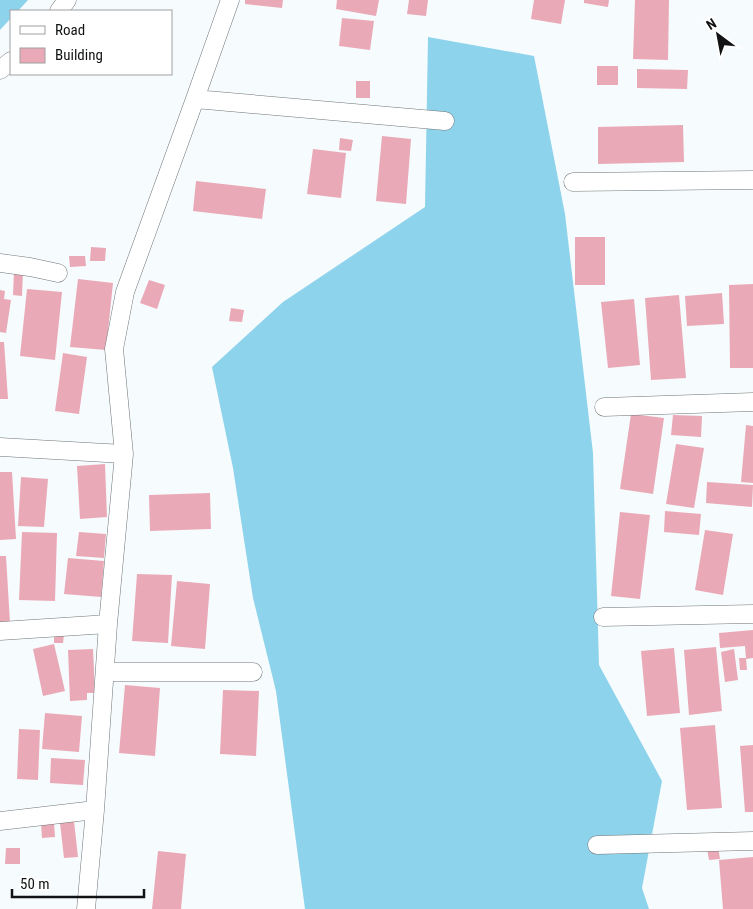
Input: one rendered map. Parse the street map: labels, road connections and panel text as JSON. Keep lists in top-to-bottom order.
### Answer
{
  "legend": ["Road", "Building"],
  "scale_bar": "50 m",
  "north": "top left"
}
